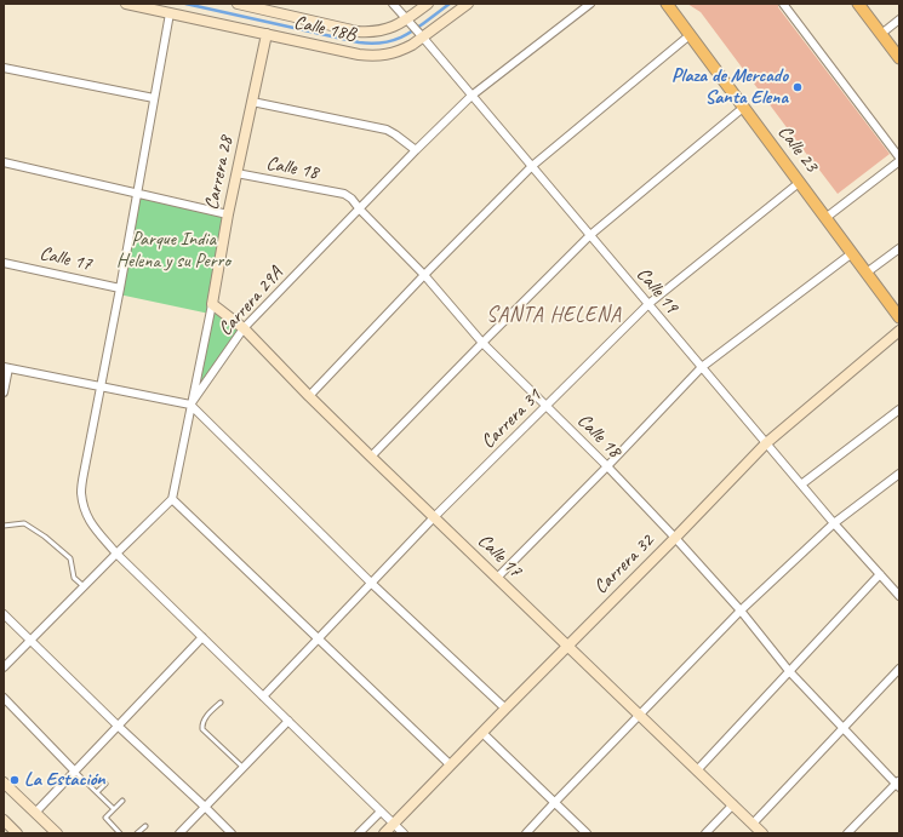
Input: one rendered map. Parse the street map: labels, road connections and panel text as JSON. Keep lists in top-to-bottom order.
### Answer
{
  "streets": {
    "main road": ["Calle 23"],
    "street": [
      "Calle 18B",
      "Calle 18",
      "Carrera 28",
      "Calle 17",
      "Calle 19",
      "Carrera 29A",
      "Carrera 31",
      "Carrera 32"
    ]
  },
  "crossings": [
    ["Calle 18B", "Carrera 28"],
    ["Calle 18B", "Calle 19"],
    ["Calle 23", "Carrera 31"],
    ["Calle 18", "Carrera 28"],
    ["Calle 18", "Carrera 29A"],
    ["Calle 18", "Carrera 31"],
    ["Calle 18", "Carrera 32"],
    ["Carrera 28", "Calle 17"],
    ["Carrera 28", "Carrera 29A"],
    ["Calle 17", "Carrera 29A"],
    ["Calle 17", "Carrera 31"],
    ["Calle 17", "Carrera 32"],
    ["Calle 19", "Carrera 29A"],
    ["Calle 19", "Carrera 31"],
    ["Calle 19", "Carrera 32"]
  ],
  "districts": ["SANTA HELENA"],
  "parks": ["Parque India Helena y su Perro"],
  "places": ["Plaza de Mercado Santa Elena", "La Estación"]
}
